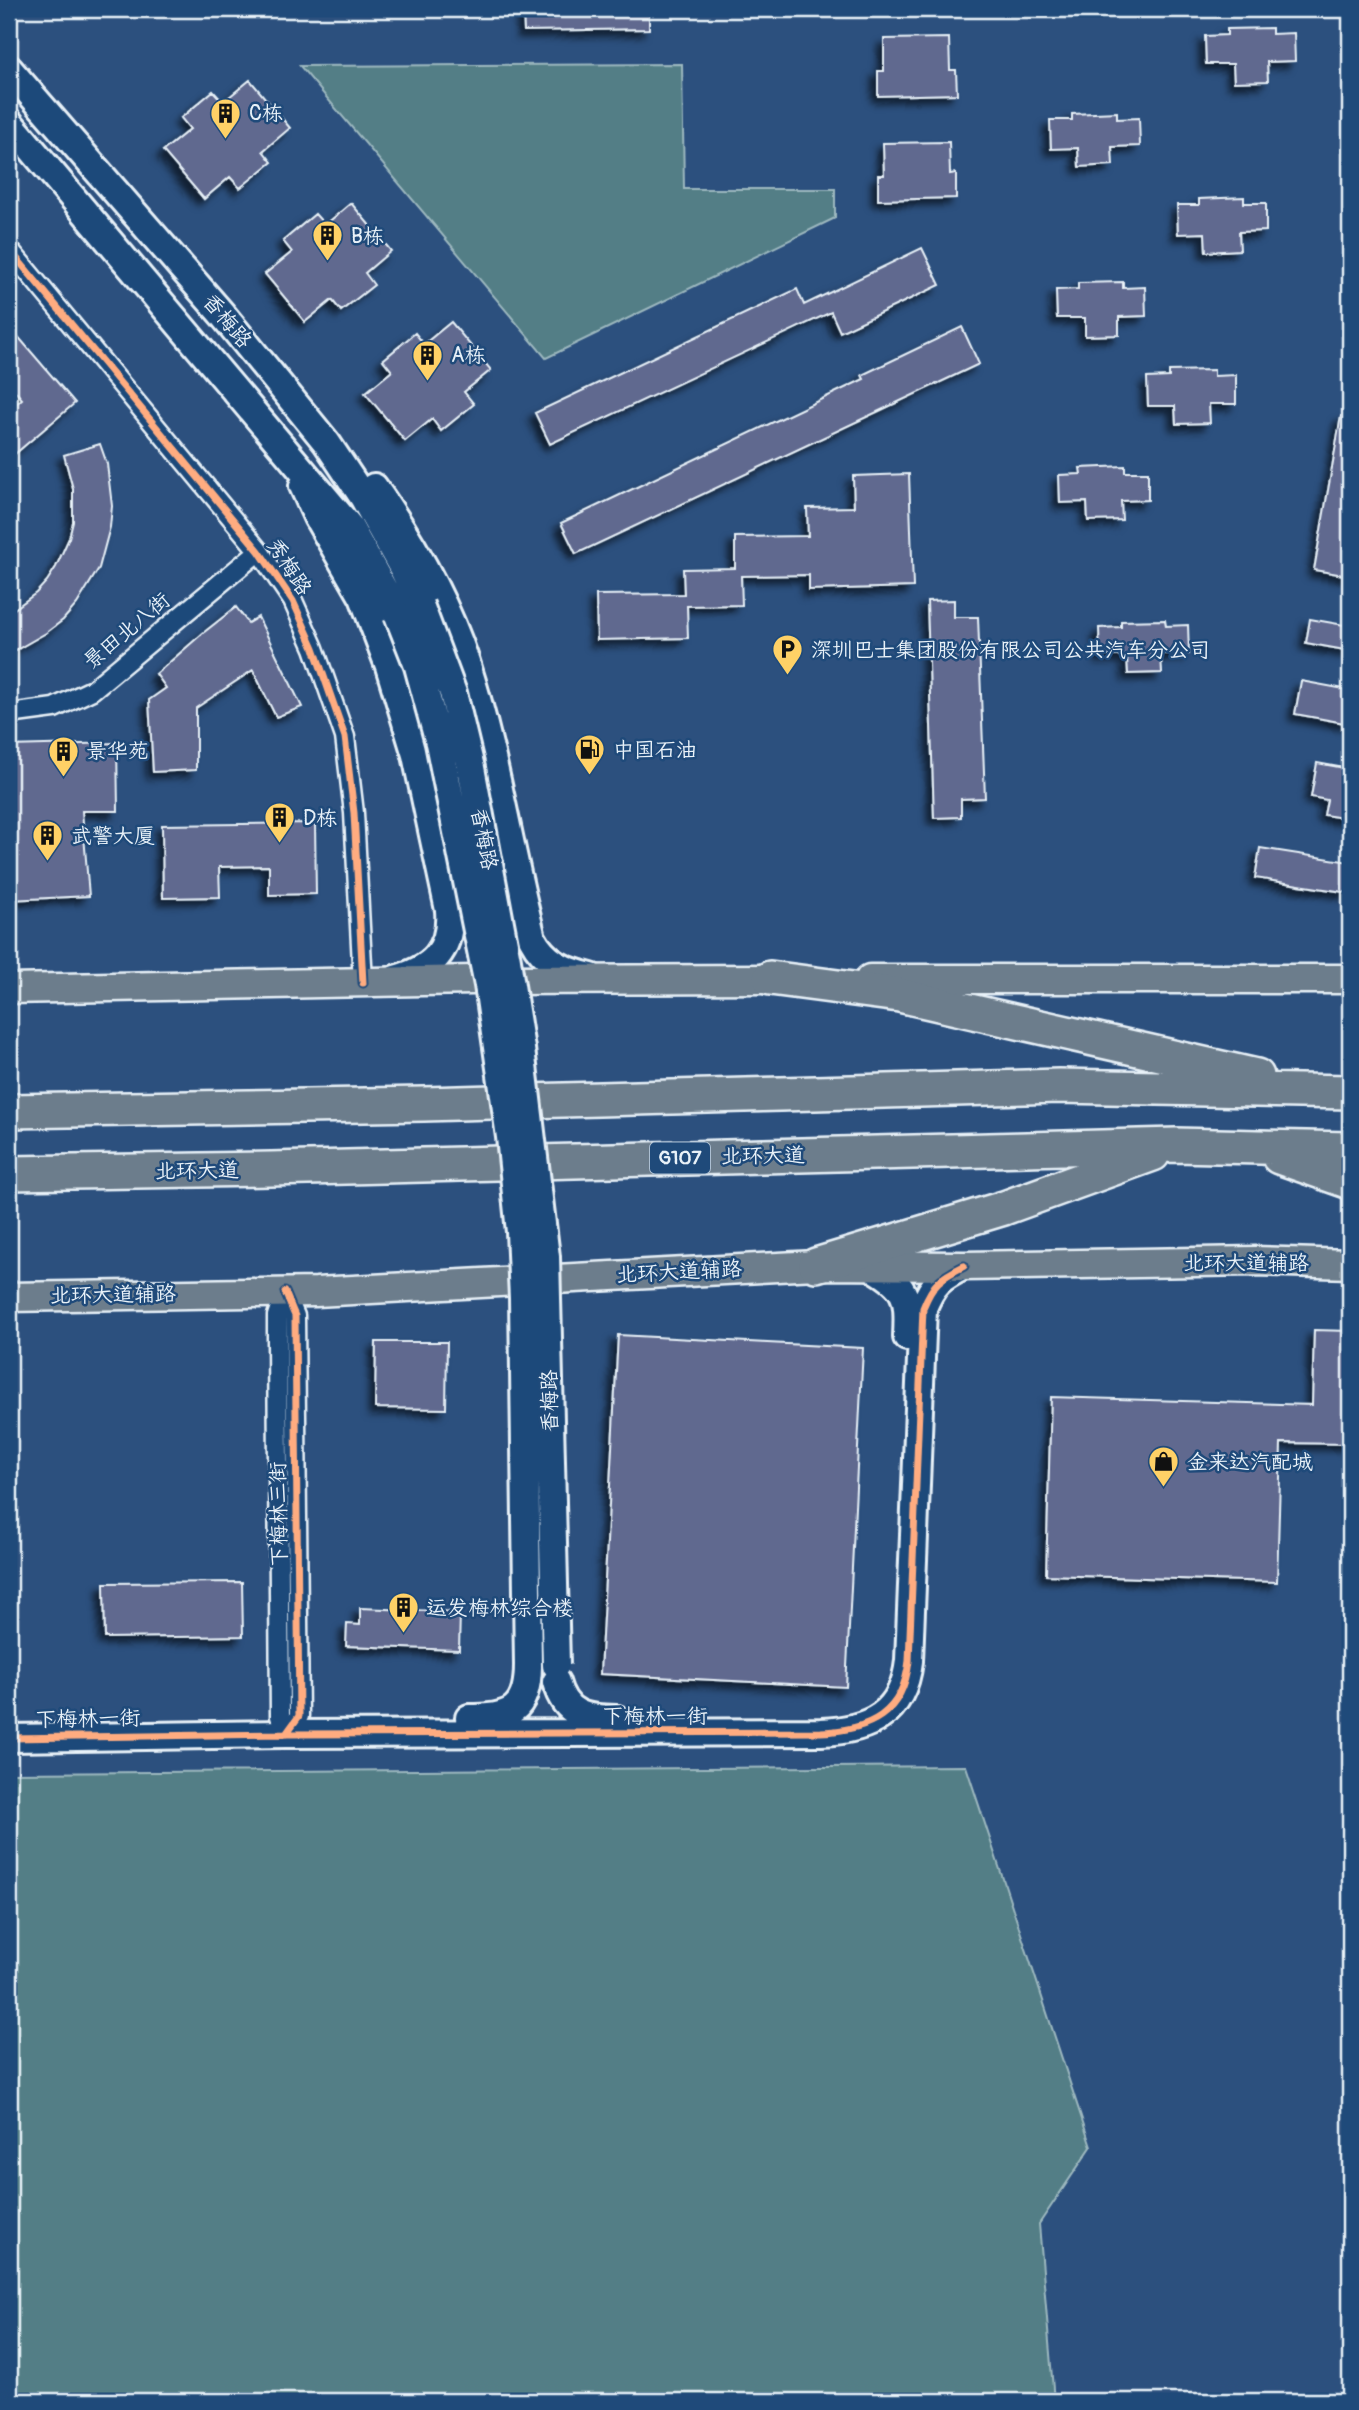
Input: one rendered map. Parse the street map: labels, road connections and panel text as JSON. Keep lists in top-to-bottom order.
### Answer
{
  "streets": {
    "highway": ["北环大道", "G107"],
    "main road": ["香梅路", "北环大道辅路", "下梅林一街"],
    "street": ["秀梅路", "景田北八街", "下梅林三街"]
  },
  "crossings": [
    ["香梅路", "下梅林一街"],
    ["秀梅路", "景田北八街"],
    ["北环大道辅路", "下梅林三街"],
    ["下梅林三街", "下梅林一街"]
  ],
  "places": {
    "building": [
      "C栋",
      "B栋",
      "A栋",
      "景华苑",
      "D栋",
      "武警大厦",
      "运发梅林综合楼"
    ],
    "parking": ["深圳巴士集团股份有限公司公共汽车分公司"],
    "fuel station": ["中国石油"],
    "shop": ["金来达汽配城"]
  }
}
